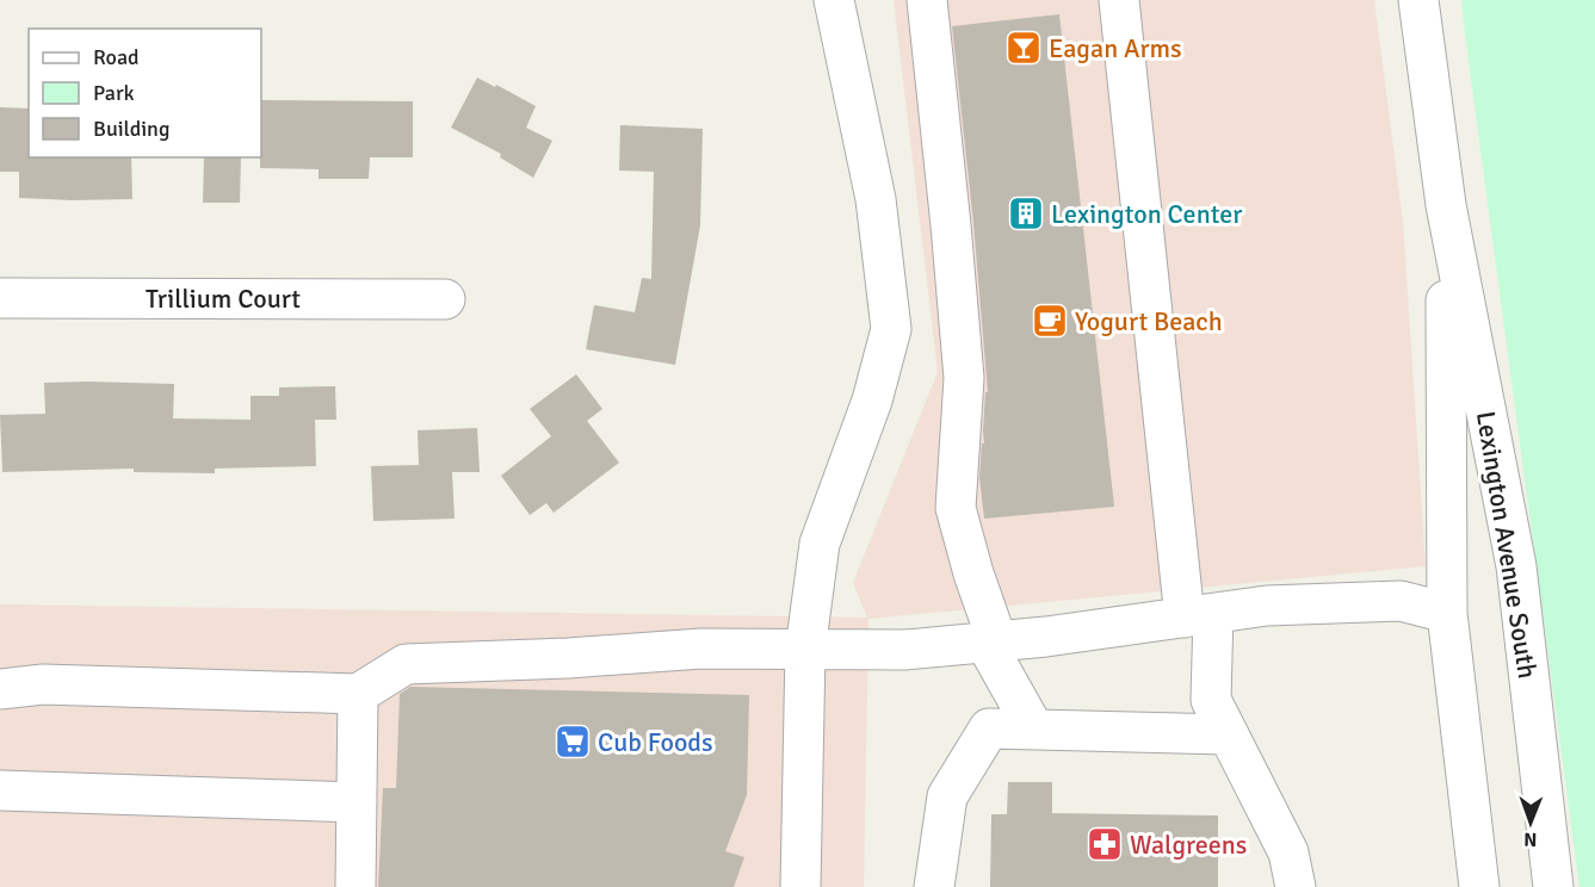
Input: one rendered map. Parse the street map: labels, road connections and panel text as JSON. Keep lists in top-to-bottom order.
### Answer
{
  "streets": {
    "street": ["Trillium Court", "Lexington Avenue South"]
  },
  "places": {
    "bar": ["Eagan Arms"],
    "building": ["Lexington Center"],
    "cafe": ["Yogurt Beach"],
    "supermarket": ["Cub Foods"],
    "pharmacy": ["Walgreens"]
  },
  "legend": ["Road", "Park", "Building"],
  "north": "bottom"
}
